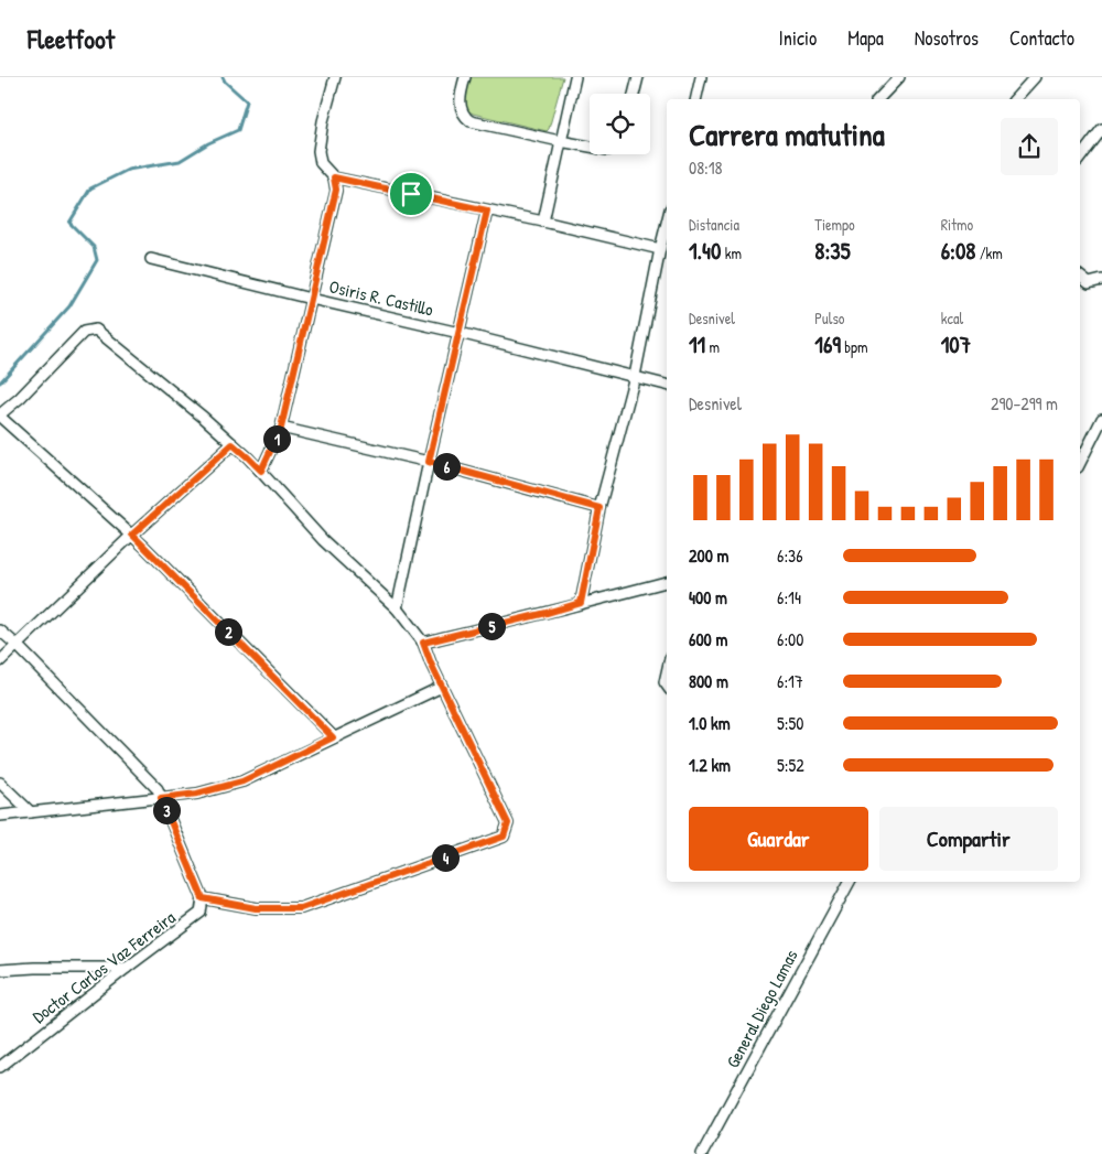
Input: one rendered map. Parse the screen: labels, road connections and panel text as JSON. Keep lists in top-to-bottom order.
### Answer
{
  "streets": {
    "street": ["Osiris R. Castillo", "Doctor Carlos Vaz Ferreira", "General Diego Lamas"]
  },
  "page": {
    "header": "Fleetfoot",
    "nav": [
      "Inicio",
      "Mapa",
      "Nosotros",
      "Contacto"
    ],
    "heading": ["Carrera matutina", "08:18"],
    "stats": [
      ["Distancia", "1.40 km"],
      ["Tiempo", "8:35"],
      ["Ritmo", "6:08 /km"],
      ["Desnivel", "11 m"],
      ["Pulso", "169 bpm"],
      ["kcal", "107"]
    ],
    "chart": ["Desnivel", "290–299 m"],
    "pins": [
      "1",
      "6",
      "5",
      "2",
      "3",
      "4"
    ],
    "list": [
      {
        "name": "200 m",
        "note": "6:36"
      },
      {
        "name": "400 m",
        "note": "6:14"
      },
      {
        "name": "600 m",
        "note": "6:00"
      },
      {
        "name": "800 m",
        "note": "6:17"
      },
      {
        "name": "1.0 km",
        "note": "5:50"
      },
      {
        "name": "1.2 km",
        "note": "5:52"
      }
    ],
    "buttons": ["Guardar", "Compartir"]
  }
}
